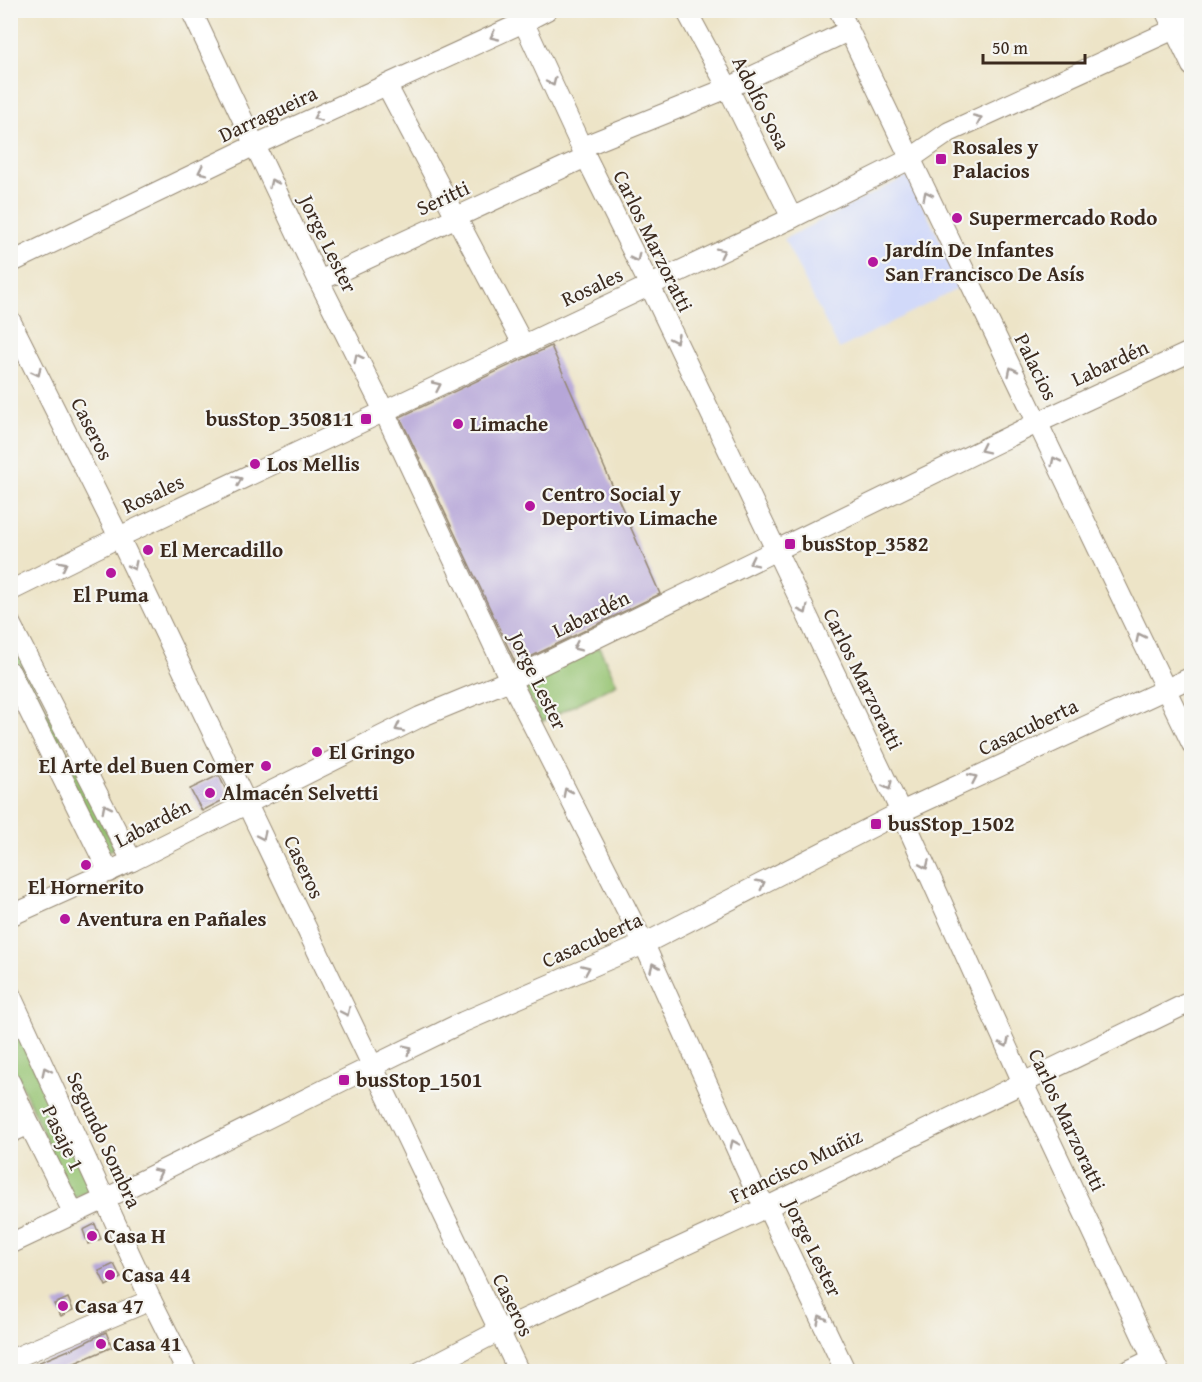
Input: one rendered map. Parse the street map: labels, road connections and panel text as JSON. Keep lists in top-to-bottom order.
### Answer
{
  "streets": {
    "street": [
      "Adolfo Sosa",
      "Darragueira",
      "Seritti",
      "Carlos Marzoratti",
      "Jorge Lester",
      "Rosales",
      "Labardén",
      "Palacios",
      "Caseros",
      "Casacuberta",
      "Pasaje 1",
      "Segundo Sombra",
      "Francisco Muñiz"
    ]
  },
  "crossings": [
    ["Adolfo Sosa", "Seritti"],
    ["Adolfo Sosa", "Rosales"],
    ["Darragueira", "Carlos Marzoratti"],
    ["Darragueira", "Jorge Lester"],
    ["Seritti", "Carlos Marzoratti"],
    ["Seritti", "Jorge Lester"],
    ["Seritti", "Palacios"],
    ["Carlos Marzoratti", "Rosales"],
    ["Carlos Marzoratti", "Labardén"],
    ["Carlos Marzoratti", "Casacuberta"],
    ["Carlos Marzoratti", "Francisco Muñiz"],
    ["Jorge Lester", "Rosales"],
    ["Jorge Lester", "Labardén"],
    ["Jorge Lester", "Casacuberta"],
    ["Jorge Lester", "Francisco Muñiz"],
    ["Rosales", "Palacios"],
    ["Rosales", "Caseros"],
    ["Labardén", "Palacios"],
    ["Labardén", "Caseros"],
    ["Palacios", "Casacuberta"],
    ["Caseros", "Casacuberta"],
    ["Caseros", "Francisco Muñiz"],
    ["Casacuberta", "Pasaje 1"],
    ["Casacuberta", "Segundo Sombra"]
  ],
  "one_way": [
    "Darragueira",
    "Carlos Marzoratti",
    "Jorge Lester",
    "Rosales",
    "Labardén",
    "Palacios",
    "Casacuberta",
    "Segundo Sombra"
  ],
  "places": {
    "transit": [
      "Rosales y Palacios",
      "busStop_350811",
      "busStop_3582",
      "busStop_1502",
      "busStop_1501"
    ],
    "other": [
      "Supermercado Rodo",
      "Jardín De Infantes San Francisco De Asís",
      "Limache",
      "Los Mellis",
      "Centro Social y Deportivo Limache",
      "El Mercadillo",
      "El Puma",
      "El Gringo",
      "El Arte del Buen Comer",
      "Almacén Selvetti",
      "El Hornerito",
      "Aventura en Pañales",
      "Casa H",
      "Casa 44",
      "Casa 47",
      "Casa 41"
    ]
  },
  "scale_bar": "50 m"
}
